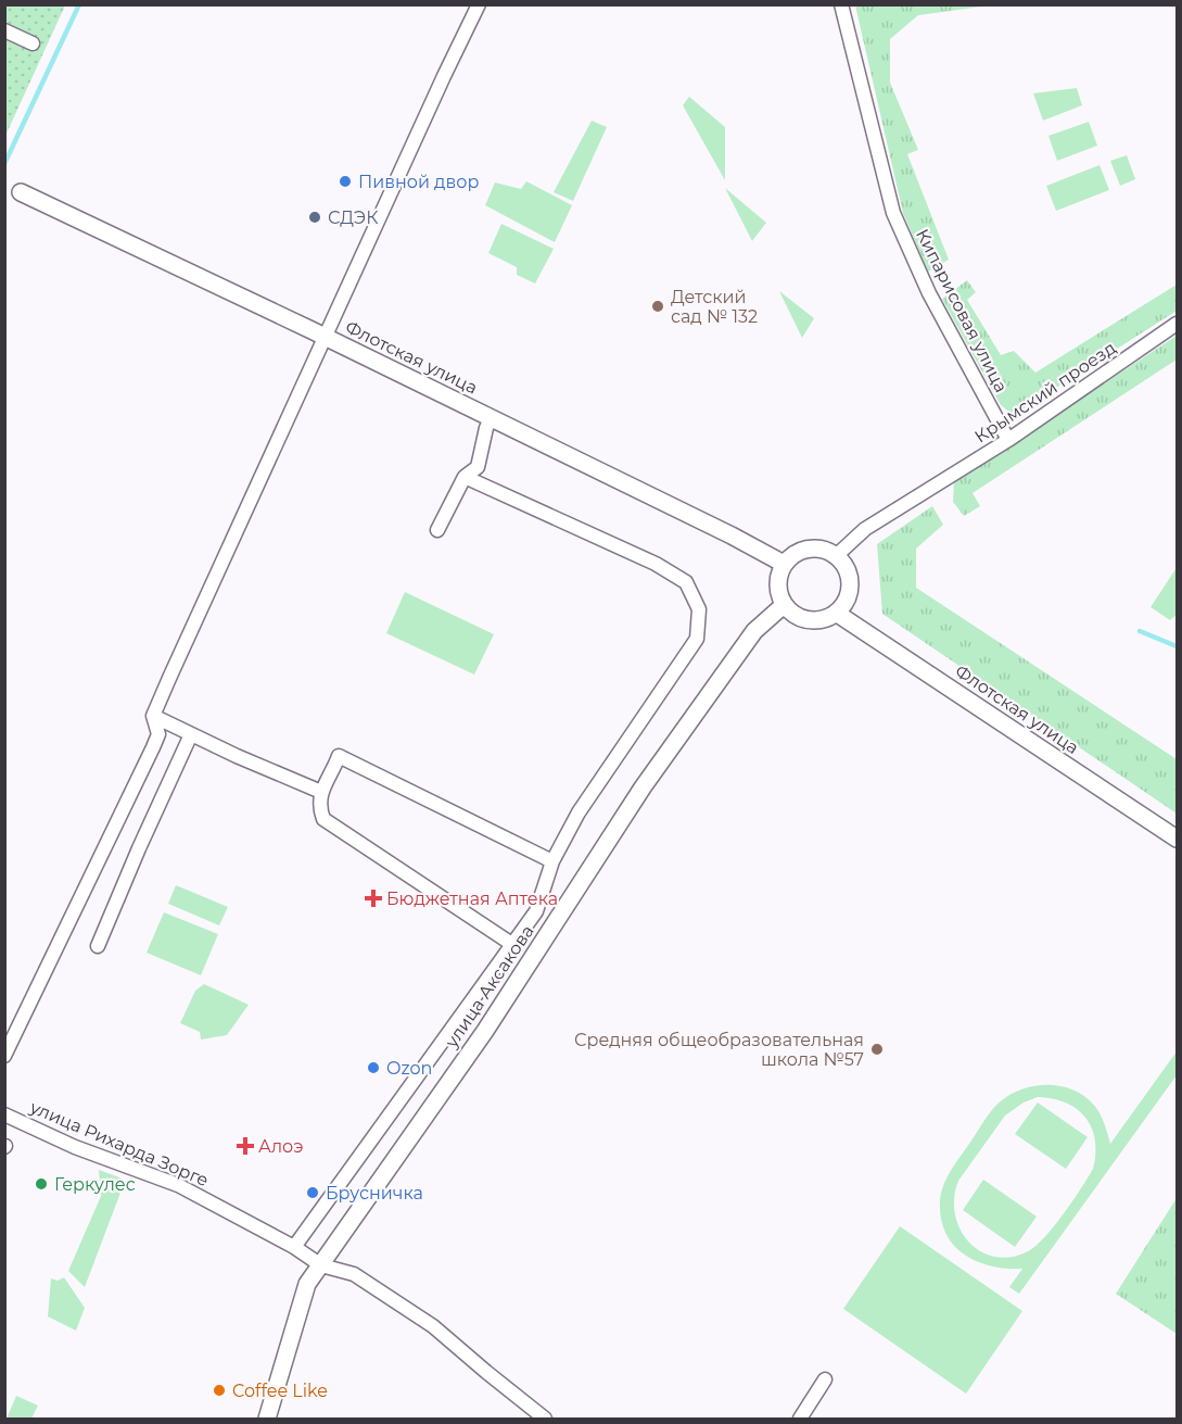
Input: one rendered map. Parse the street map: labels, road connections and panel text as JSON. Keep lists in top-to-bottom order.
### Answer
{
  "streets": {
    "street": [
      "Кипарисовая улица",
      "Флотская улица",
      "Крымский проезд",
      "улица Аксакова",
      "улица Рихарда Зорге"
    ]
  },
  "crossings": [
    ["Кипарисовая улица", "Крымский проезд"],
    ["Флотская улица", "Крымский проезд"],
    ["Флотская улица", "улица Аксакова"],
    ["Крымский проезд", "улица Аксакова"],
    ["улица Аксакова", "улица Рихарда Зорге"]
  ],
  "places": {
    "other": [
      "Пивной двор",
      "СДЭК",
      "Детский сад № 132",
      "Средняя общеобразовательная школа №57",
      "Ozon",
      "Геркулес",
      "Брусничка",
      "Coffee Like"
    ],
    "health": ["Бюджетная Аптека", "Алоэ"]
  }
}
